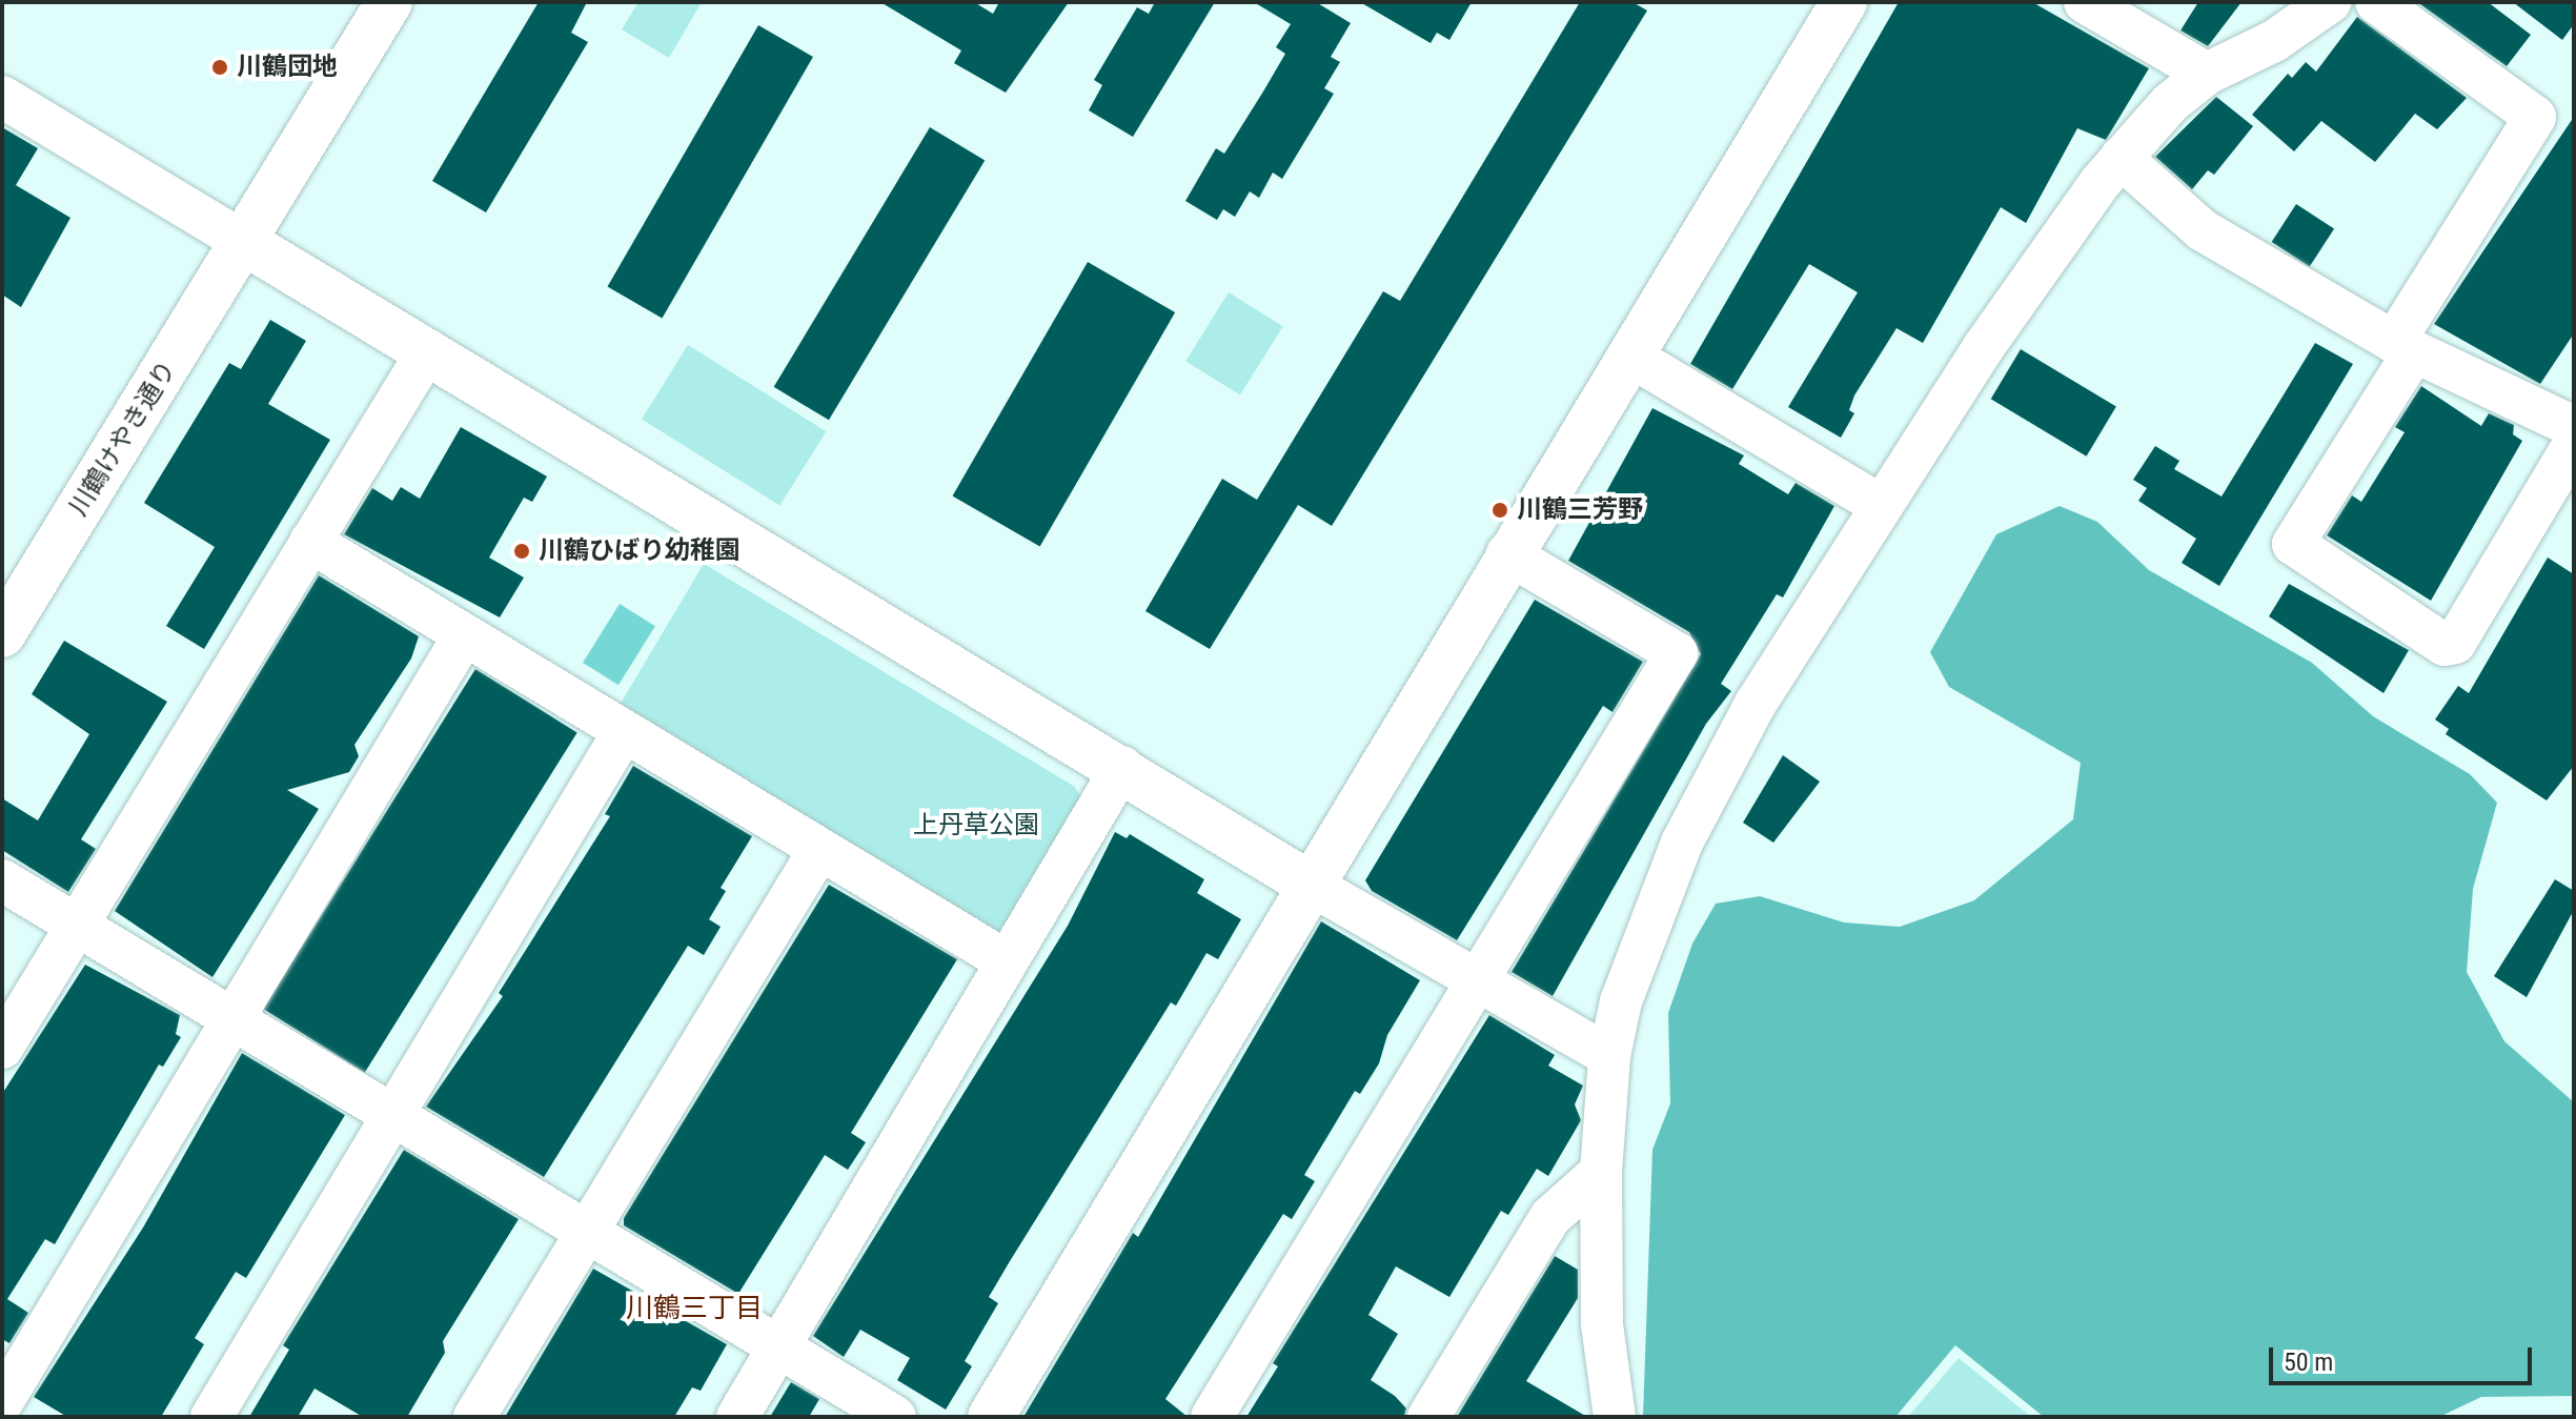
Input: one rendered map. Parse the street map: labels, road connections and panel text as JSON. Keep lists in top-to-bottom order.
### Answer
{
  "streets": {
    "street": ["川鶴けやき通り"]
  },
  "districts": ["川鶴三丁目"],
  "parks": ["上丹草公園"],
  "places": ["川鶴団地", "川鶴三芳野", "川鶴ひばり幼稚園"],
  "scale_bar": "50 m"
}
